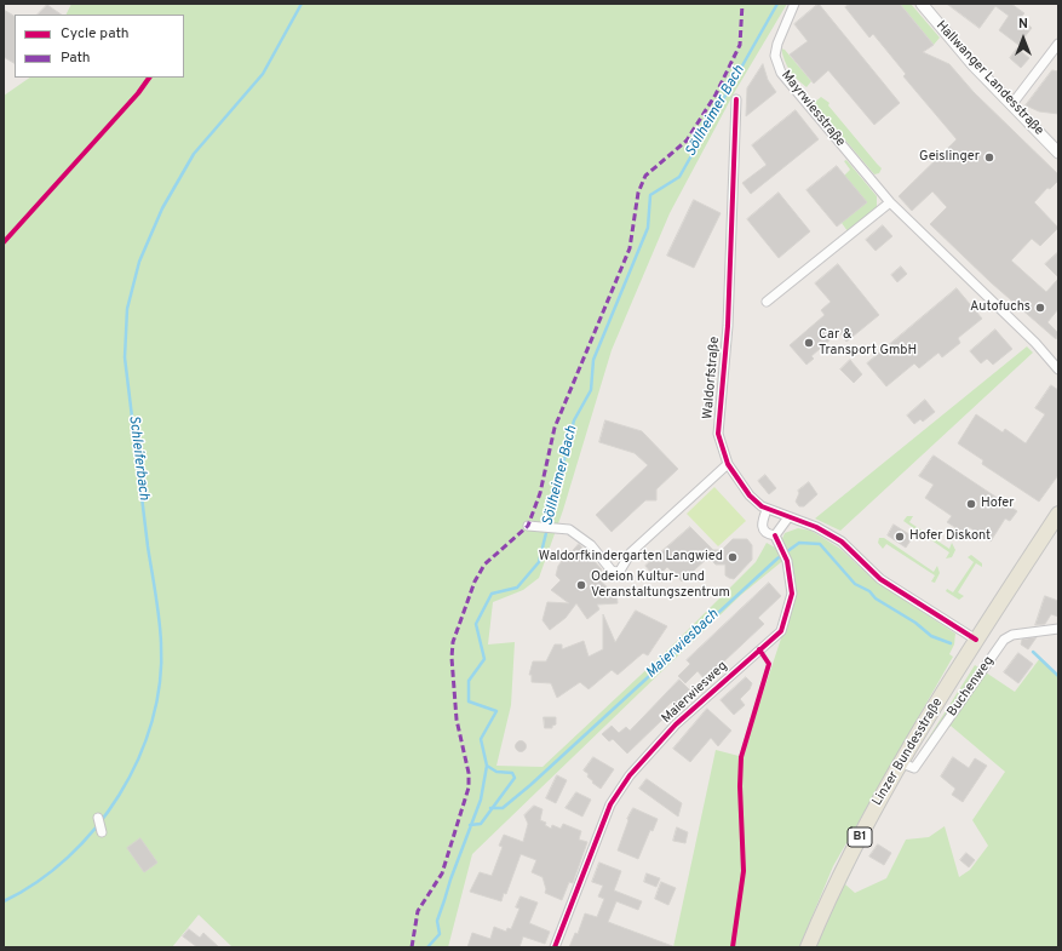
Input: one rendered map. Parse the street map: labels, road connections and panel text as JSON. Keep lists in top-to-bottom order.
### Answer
{
  "streets": {
    "main road": ["Linzer Bundesstraße", "B1"],
    "street": [
      "Hallwanger Landesstraße",
      "Mayrwiesstraße",
      "Waldorfstraße",
      "Buchenweg",
      "Maierwiesweg"
    ]
  },
  "crossings": [
    ["Waldorfstraße", "Maierwiesweg"],
    ["Waldorfstraße", "Linzer Bundesstraße"],
    ["Waldorfstraße", "B1"],
    ["Buchenweg", "Linzer Bundesstraße"],
    ["Linzer Bundesstraße", "B1"]
  ],
  "water": ["Söllheimer Bach", "Schleiferbach", "Maierwiesbach"],
  "places": [
    "Geislinger",
    "Autofuchs",
    "Car & Transport GmbH",
    "Hofer",
    "Hofer Diskont",
    "Waldorfkindergarten Langwied",
    "Odeion Kultur- und Veranstaltungszentrum"
  ],
  "legend": ["Cycle path", "Path"],
  "north": "top"
}
